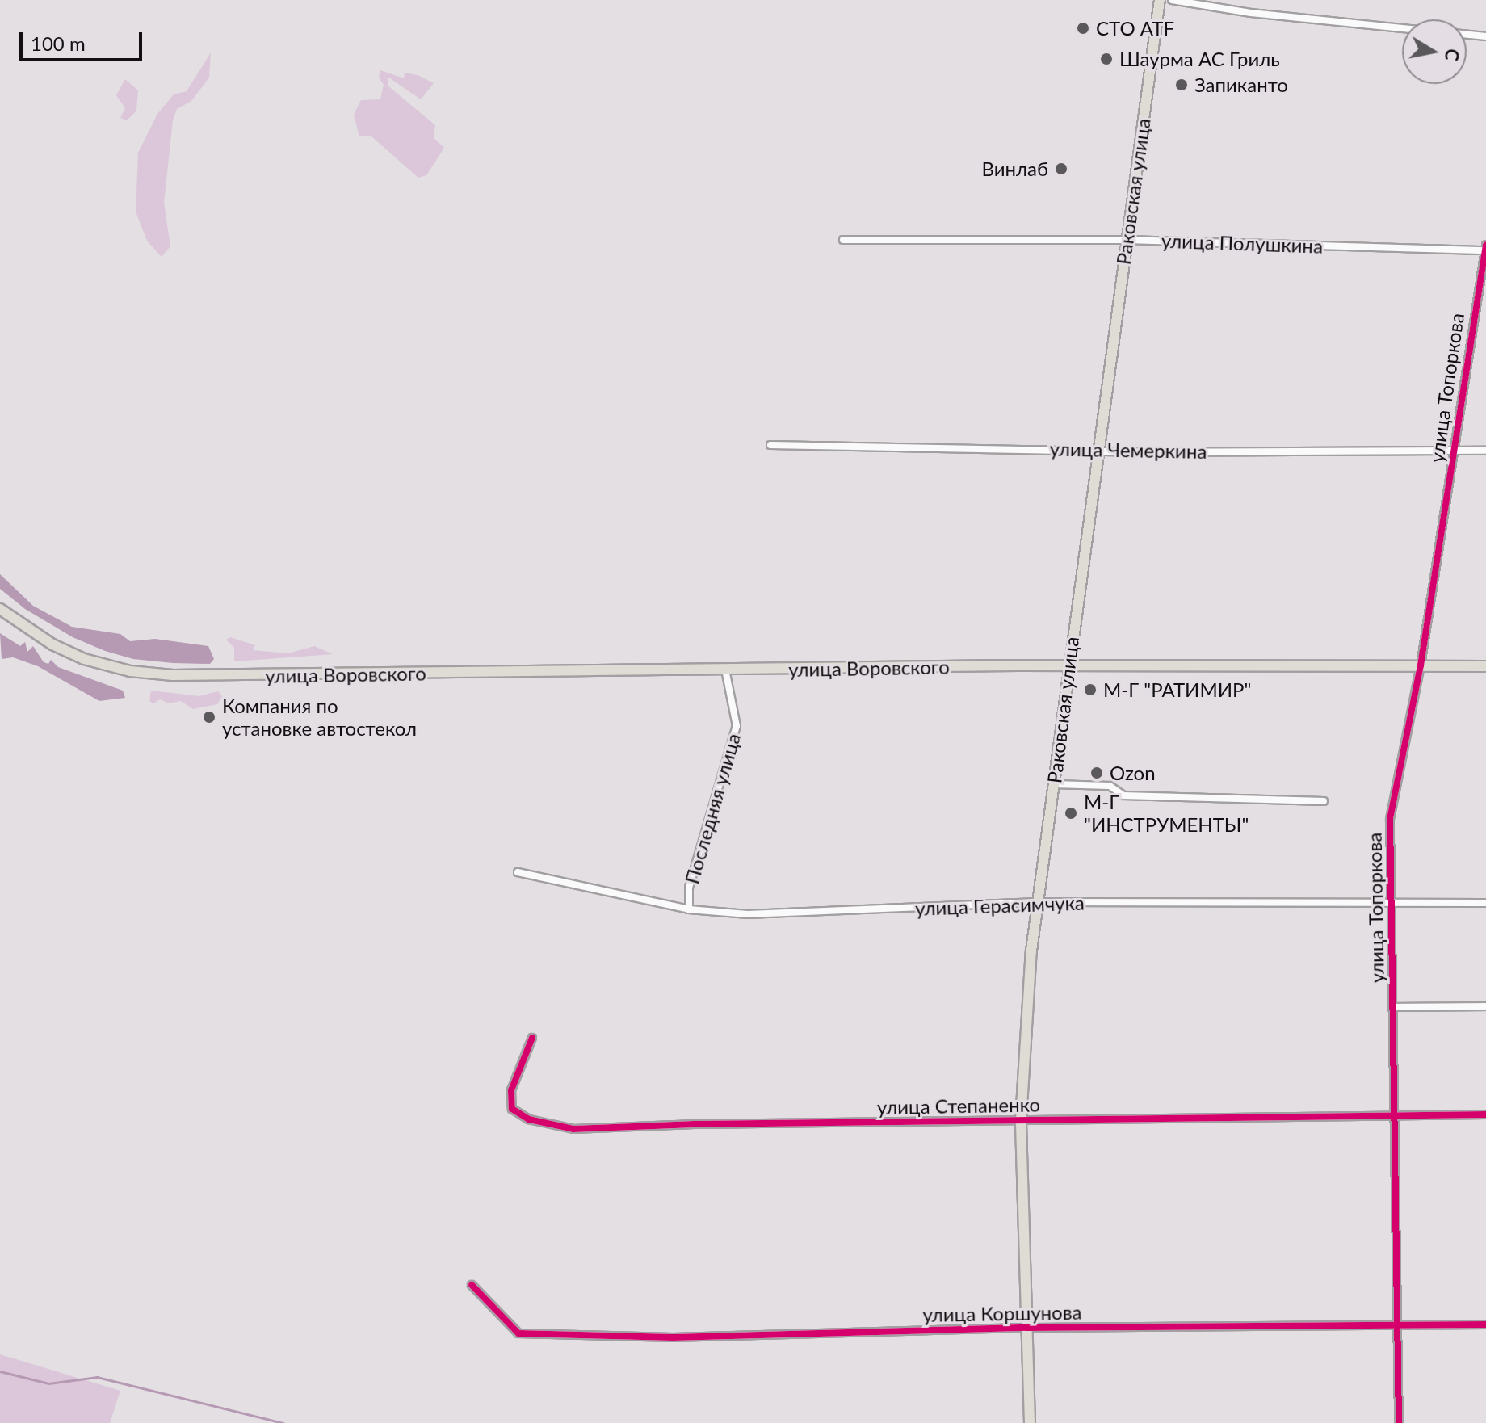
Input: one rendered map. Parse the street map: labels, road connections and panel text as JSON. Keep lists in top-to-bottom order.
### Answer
{
  "streets": {
    "main road": ["Раковская улица", "улица Воровского"],
    "street": [
      "улица Полушкина",
      "улица Топоркова",
      "улица Чемеркина",
      "Последняя улица",
      "улица Герасимчука",
      "улица Степаненко",
      "улица Коршунова"
    ]
  },
  "crossings": [
    ["Раковская улица", "улица Полушкина"],
    ["Раковская улица", "улица Чемеркина"],
    ["Раковская улица", "улица Воровского"],
    ["Раковская улица", "улица Герасимчука"],
    ["Раковская улица", "улица Степаненко"],
    ["Раковская улица", "улица Коршунова"],
    ["улица Полушкина", "улица Топоркова"],
    ["улица Топоркова", "улица Чемеркина"],
    ["улица Топоркова", "улица Воровского"],
    ["улица Топоркова", "улица Герасимчука"],
    ["улица Топоркова", "улица Степаненко"],
    ["улица Топоркова", "улица Коршунова"],
    ["улица Воровского", "Последняя улица"],
    ["Последняя улица", "улица Герасимчука"]
  ],
  "places": [
    "СТО ATF",
    "Шаурма АС Гриль",
    "Запиканто",
    "Винлаб",
    "М-Г \"РАТИМИР\"",
    "Компания по установке автостекол",
    "Ozon",
    "М-Г \"ИНСТРУМЕНТЫ\""
  ],
  "scale_bar": "100 m",
  "north": "right"
}
